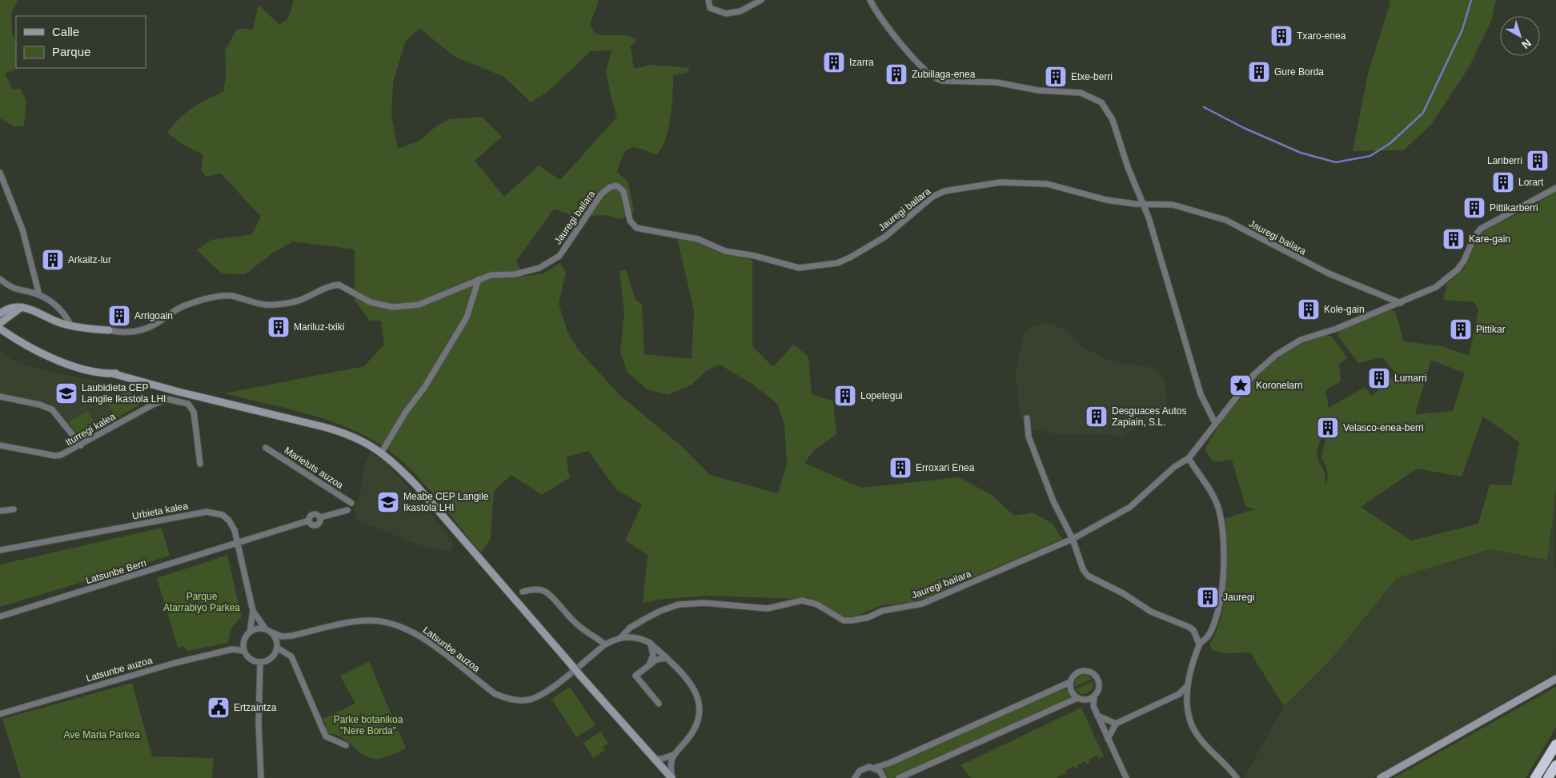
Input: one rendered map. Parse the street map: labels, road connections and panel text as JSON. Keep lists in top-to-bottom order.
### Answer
{
  "streets": {
    "street": [
      "Jauregi bailara",
      "Iturregi kalea",
      "Marieluts auzoa",
      "Urbieta kalea",
      "Latsunbe Berri",
      "Latsunbe auzoa"
    ]
  },
  "crossings": [
    ["Jauregi bailara", "Latsunbe auzoa"],
    ["Urbieta kalea", "Latsunbe Berri"],
    ["Urbieta kalea", "Latsunbe auzoa"]
  ],
  "parks": ["Parque Atarrabiyo Parkea", "Parke botanikoa \"Nere Borda\"", "Ave Maria Parkea"],
  "places": {
    "building": [
      "Txaro-enea",
      "Izarra",
      "Gure Borda",
      "Zubillaga-enea",
      "Etxe-berri",
      "Lanberri",
      "Lorart",
      "Pittikarberri",
      "Kare-gain",
      "Arkaitz-lur",
      "Kole-gain",
      "Arrigoain",
      "Mariluz-txiki",
      "Pittikar",
      "Lumarri",
      "Lopetegui",
      "Desguaces Autos Zapiain, S.L.",
      "Velasco-enea-berri",
      "Erroxari Enea",
      "Jauregi"
    ],
    "place": ["Koronelarri"],
    "school or university": ["Laubidieta CEP Langile Ikastola LHI", "Meabe CEP Langile Ikastola LHI"],
    "public building": ["Ertzaintza"]
  },
  "legend": ["Calle", "Parque"],
  "north": "bottom right"
}
